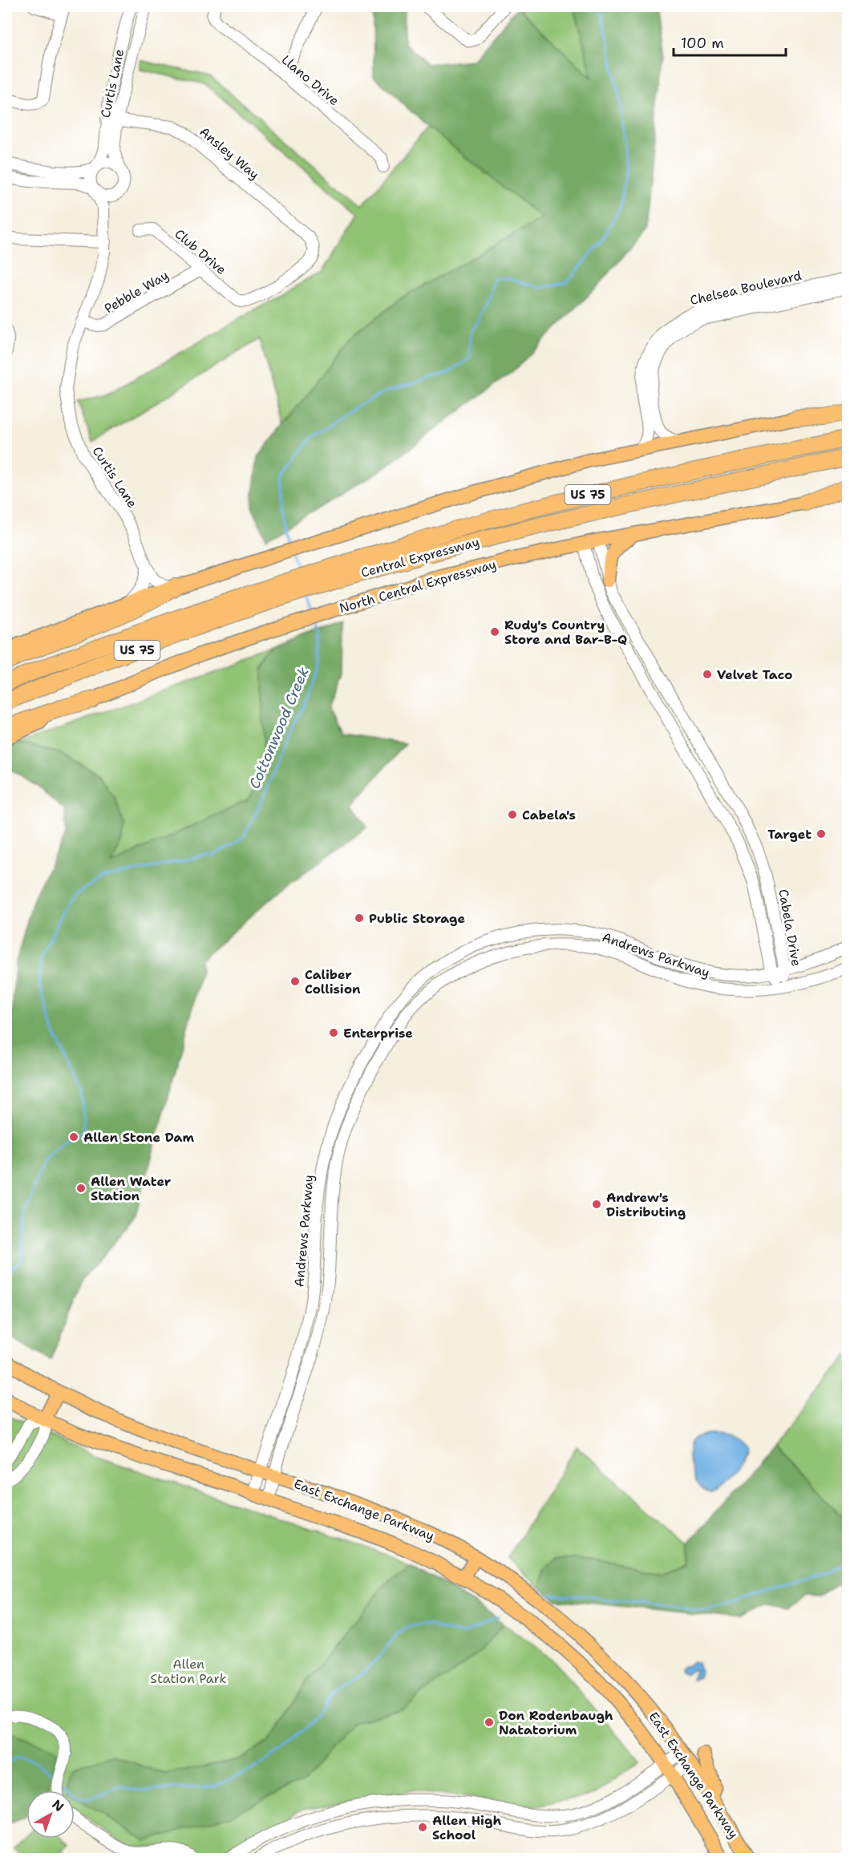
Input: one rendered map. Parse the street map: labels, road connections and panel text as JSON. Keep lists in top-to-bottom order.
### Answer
{
  "streets": {
    "highway": ["US 75", "Central Expressway"],
    "main road": ["North Central Expressway", "East Exchange Parkway"],
    "street": [
      "Llano Drive",
      "Curtis Lane",
      "Ansley Way",
      "Club Drive",
      "Chelsea Boulevard",
      "Pebble Way",
      "Cabela Drive",
      "Andrews Parkway"
    ]
  },
  "crossings": [
    ["Curtis Lane", "Ansley Way"],
    ["Curtis Lane", "Pebble Way"],
    ["Ansley Way", "Club Drive"],
    ["Club Drive", "Pebble Way"],
    ["North Central Expressway", "Cabela Drive"],
    ["Cabela Drive", "Andrews Parkway"],
    ["Andrews Parkway", "East Exchange Parkway"]
  ],
  "water": ["Cottonwood Creek"],
  "parks": ["Allen Station Park"],
  "places": [
    "Rudy's Country Store and Bar-B-Q",
    "Velvet Taco",
    "Cabela's",
    "Target",
    "Public Storage",
    "Caliber Collision",
    "Enterprise",
    "Allen Stone Dam",
    "Allen Water Station",
    "Andrew's Distributing",
    "Don Rodenbaugh Natatorium",
    "Allen High School"
  ],
  "scale_bar": "100 m",
  "north": "top right"
}
